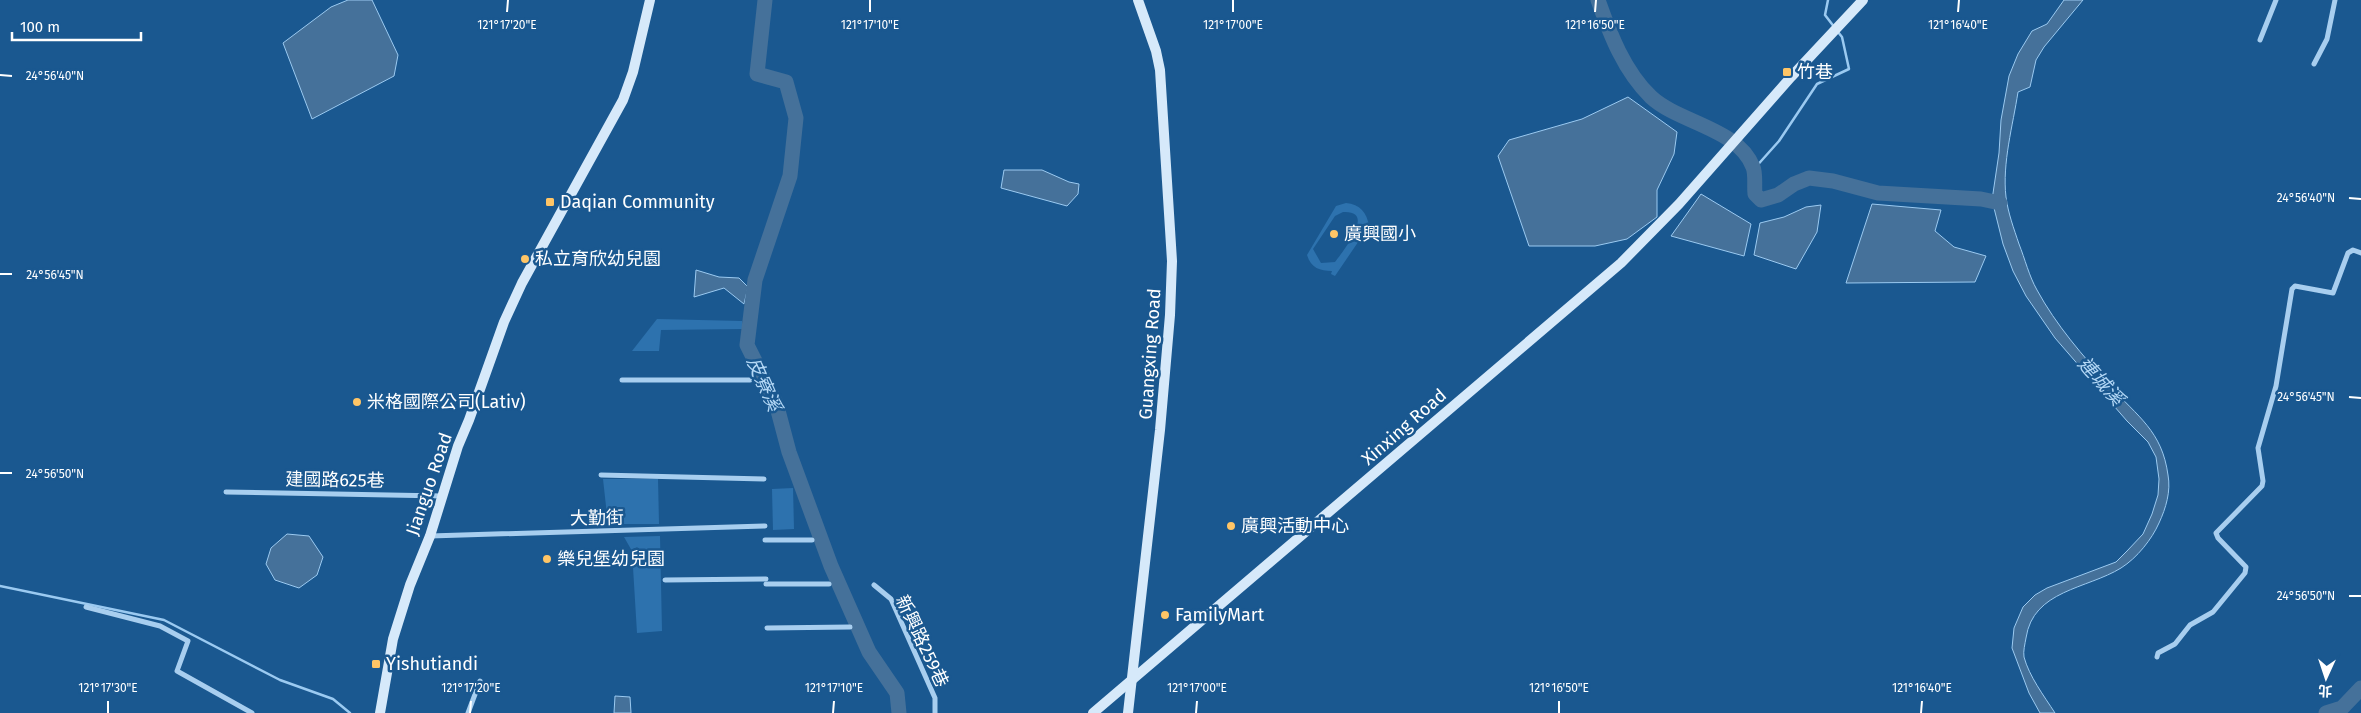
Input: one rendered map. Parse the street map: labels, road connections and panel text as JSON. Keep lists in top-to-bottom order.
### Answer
{
  "streets": {
    "street": [
      "Guangxing Road",
      "Xinxing Road",
      "建國路625巷",
      "Jianguo Road",
      "大勤街",
      "新興路259巷"
    ]
  },
  "crossings": [
    ["Guangxing Road", "Xinxing Road"],
    ["建國路625巷", "Jianguo Road"],
    ["Jianguo Road", "大勤街"]
  ],
  "water": ["連城溪", "皮寮溪"],
  "places": {
    "transit": ["竹巷", "Daqian Community", "Yishutiandi"],
    "other": [
      "廣興國小",
      "私立育欣幼兒園",
      "米格國際公司(Lativ)",
      "廣興活動中心",
      "樂兒堡幼兒園",
      "FamilyMart"
    ]
  },
  "scale_bar": "100 m",
  "north": "bottom",
  "coordinates": [
    "121°17'20\"E",
    "121°17'10\"E",
    "121°17'00\"E",
    "121°16'50\"E",
    "121°16'40\"E",
    "24°56'40\"N",
    "24°56'45\"N",
    "24°56'50\"N",
    "121°17'30\"E"
  ]
}
